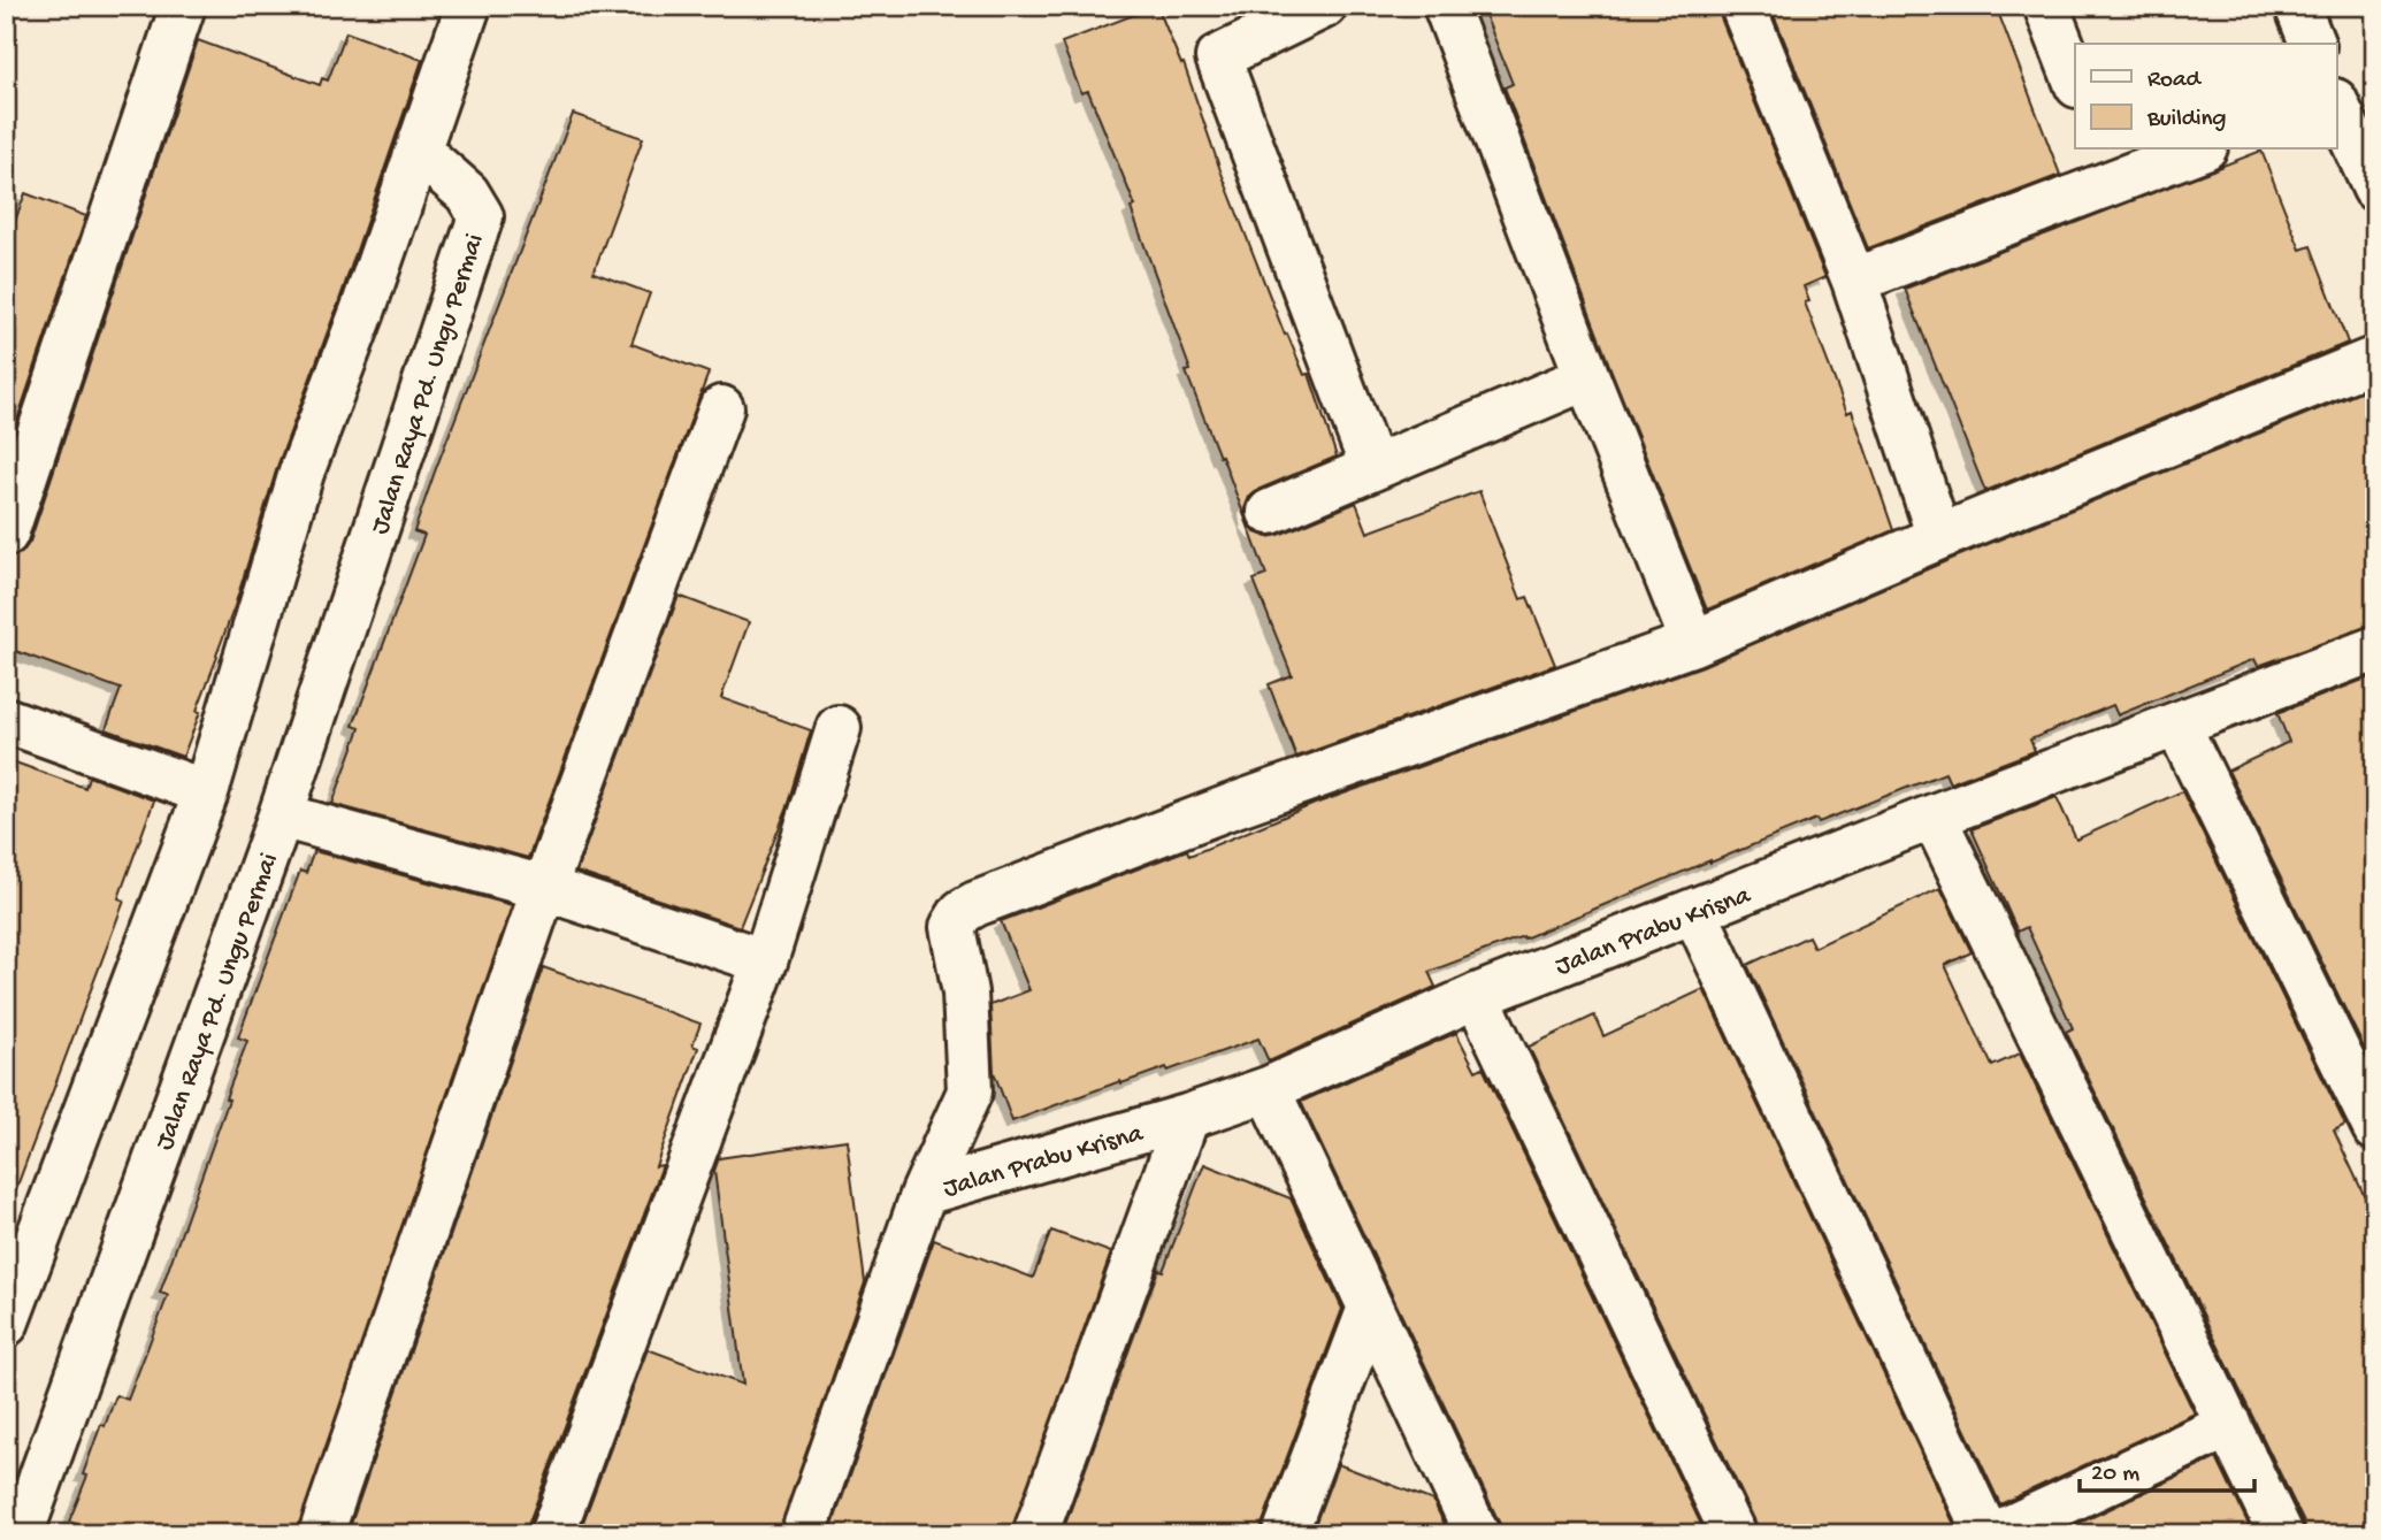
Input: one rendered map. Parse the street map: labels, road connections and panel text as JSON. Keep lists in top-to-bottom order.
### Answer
{
  "streets": {
    "street": ["Jalan Raya Pd. Ungu Permai", "Jalan Prabu Krisna"]
  },
  "legend": ["Road", "Building"],
  "scale_bar": "20 m"
}
